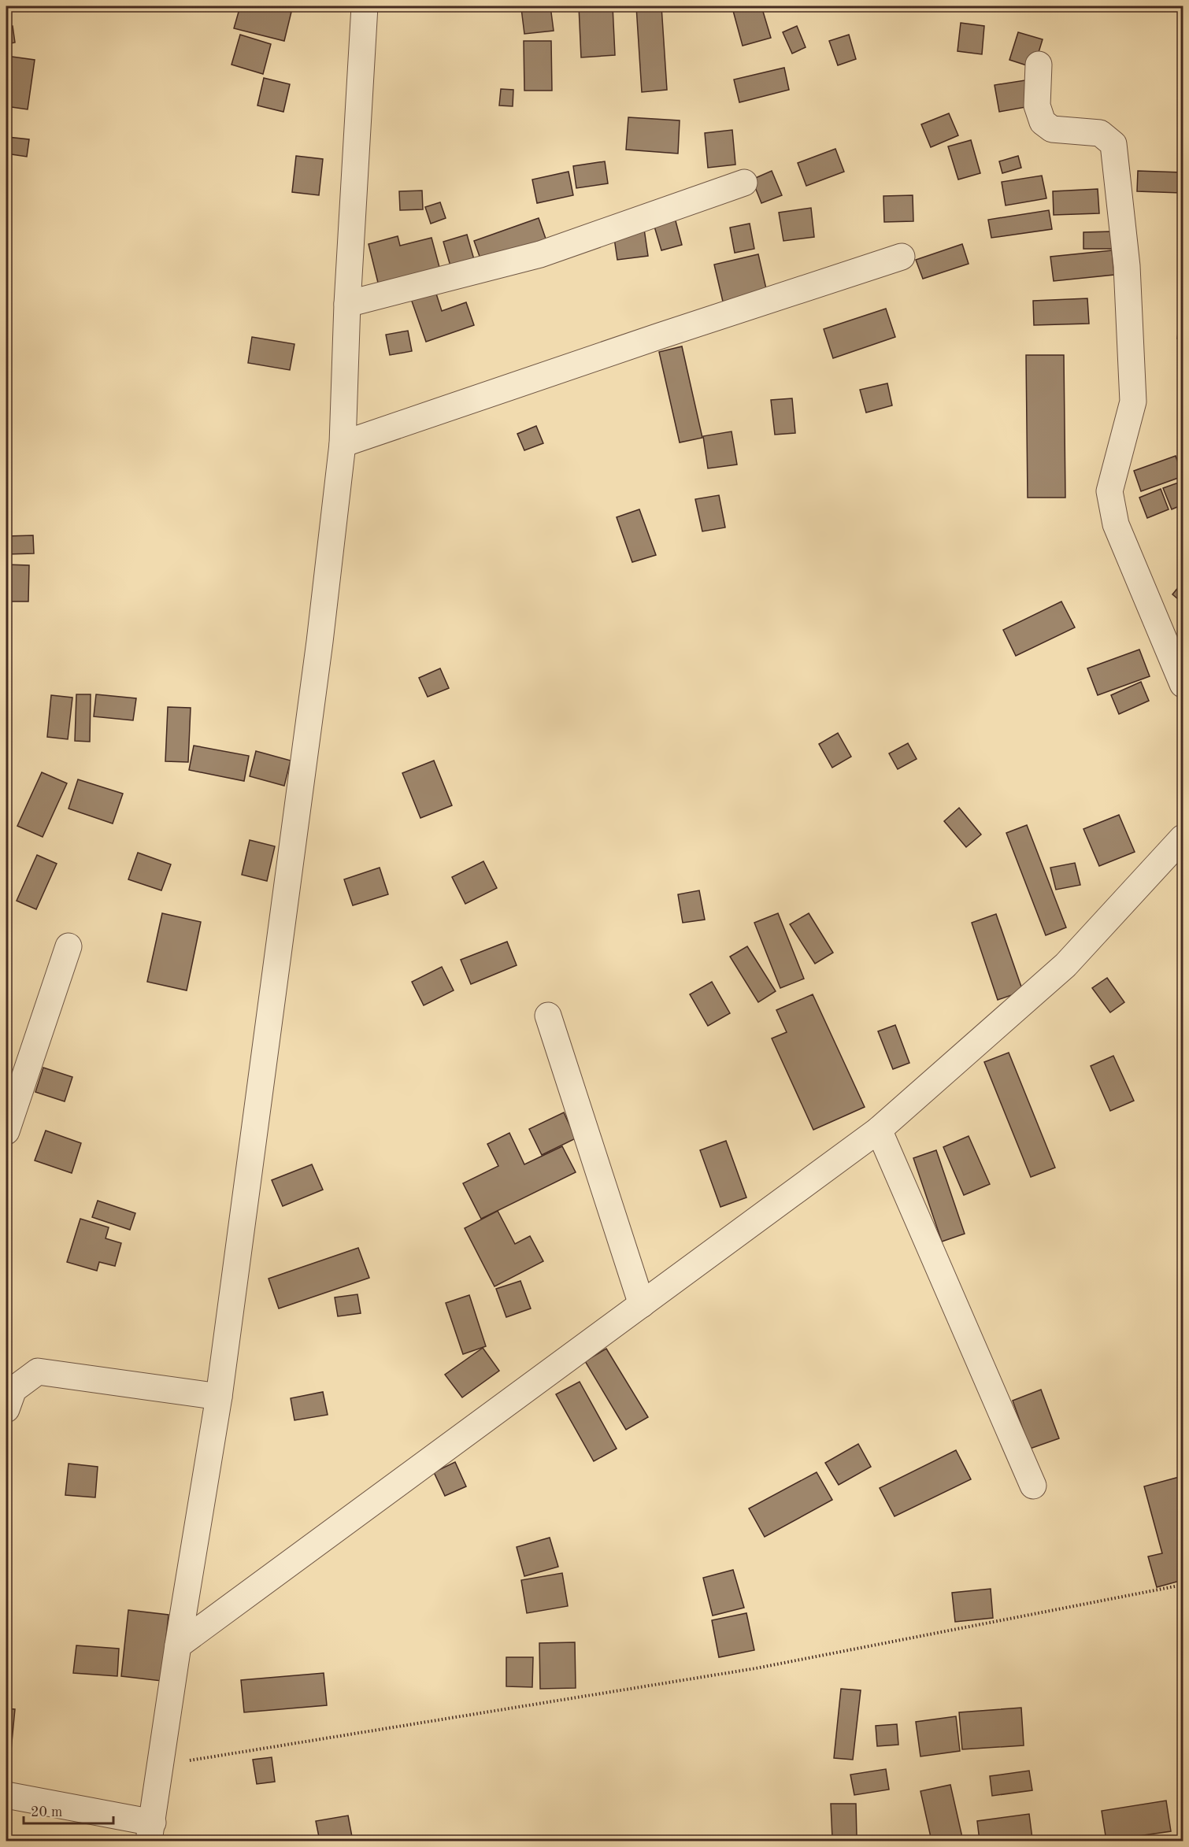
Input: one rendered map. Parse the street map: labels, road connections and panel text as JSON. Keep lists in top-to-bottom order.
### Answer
{
  "scale_bar": "20 m"
}
